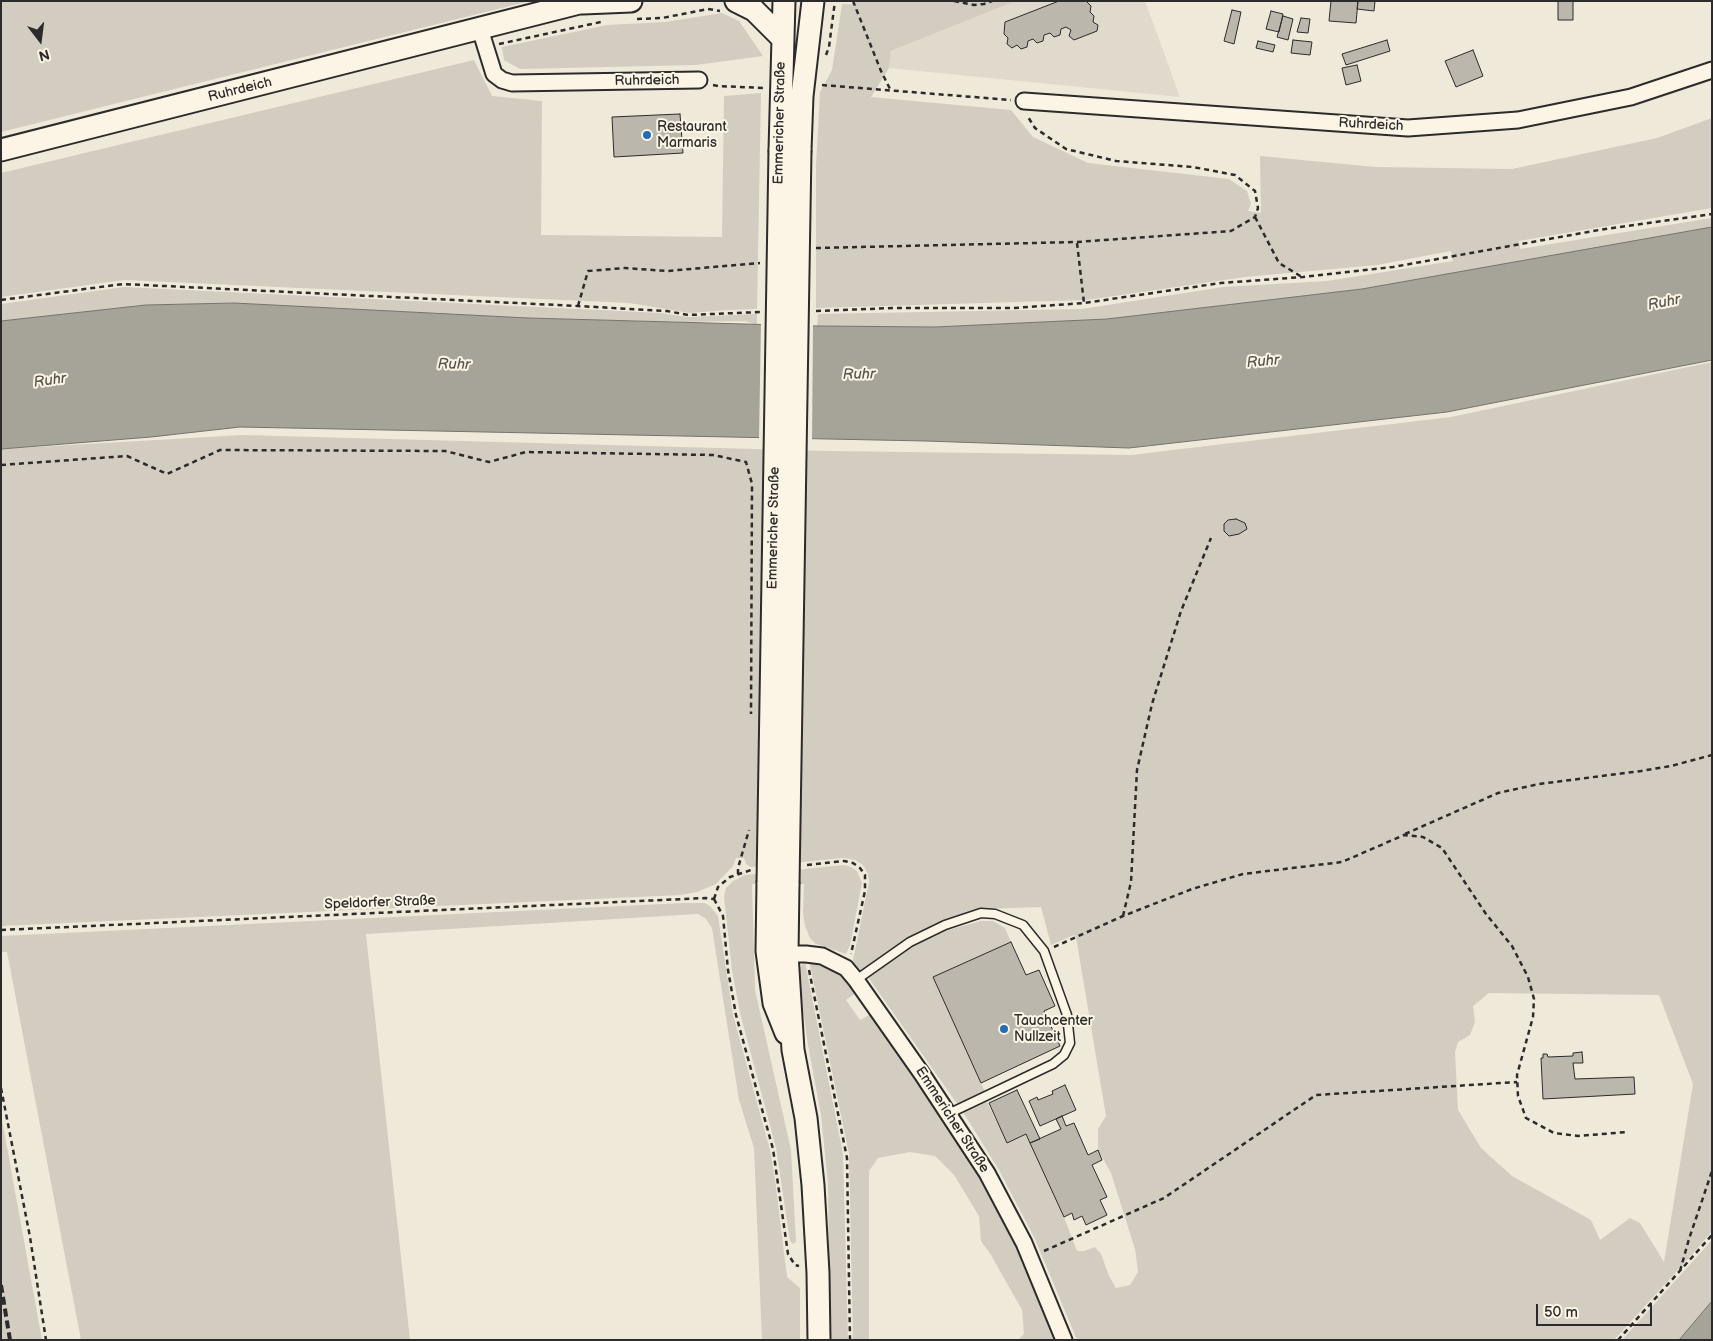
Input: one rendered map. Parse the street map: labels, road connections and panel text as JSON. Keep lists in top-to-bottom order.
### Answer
{
  "streets": {
    "main road": ["Ruhrdeich", "Emmericher Straße"],
    "path": ["Speldorfer Straße"]
  },
  "water": ["Ruhr"],
  "places": ["Restaurant Marmaris", "Tauchcenter Nullzeit"],
  "scale_bar": "50 m",
  "north": "bottom"
}
